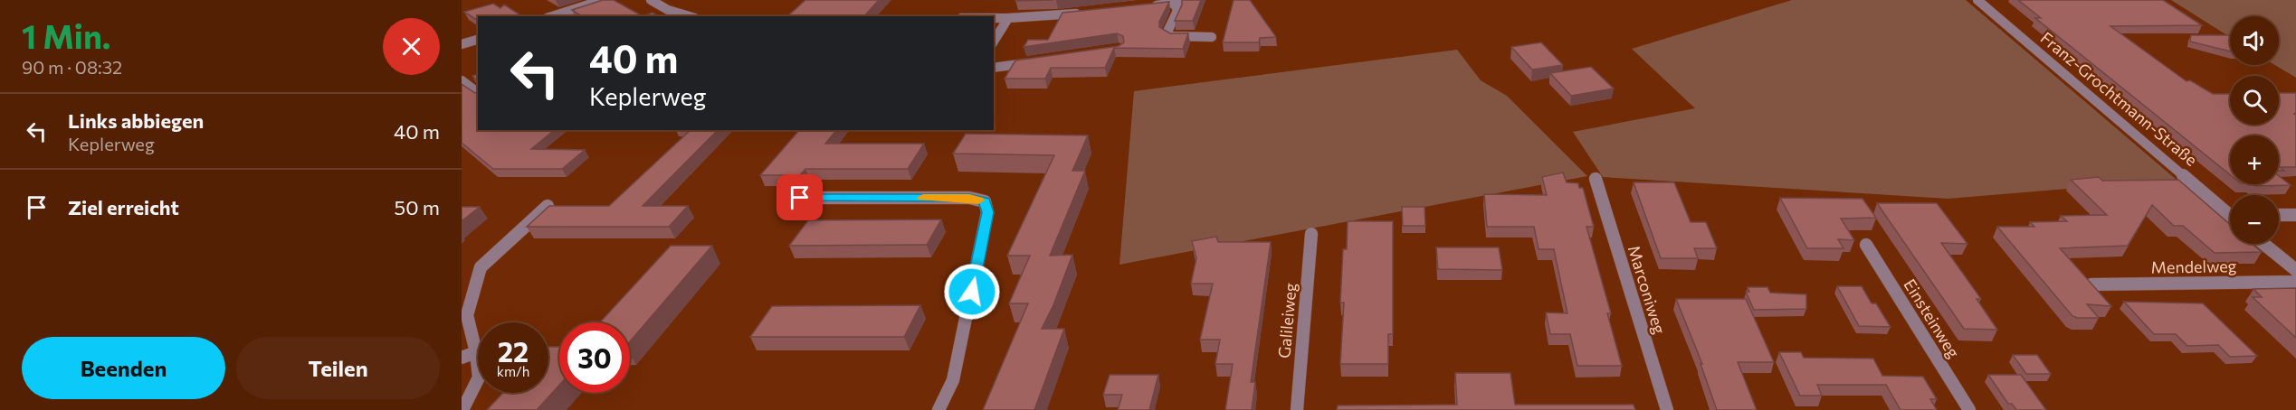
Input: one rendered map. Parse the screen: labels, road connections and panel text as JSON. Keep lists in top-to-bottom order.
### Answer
{
  "streets": {
    "street": [
      "Franz-Grochtmann-Straße",
      "Mendelweg",
      "Marconiweg",
      "Einsteinweg",
      "Galileiweg"
    ]
  },
  "page": {
    "heading": ["1 Min.", "90 m · 08:32"],
    "map_buttons": ["+", "−"],
    "turn": ["40 m", "Keplerweg"],
    "list": [
      {
        "name": "Links abbiegen",
        "note": "Keplerweg",
        "value": "40 m"
      },
      {
        "name": "Ziel erreicht",
        "value": "50 m"
      }
    ],
    "speed": "22 km/h",
    "limit": "30",
    "buttons": ["Beenden", "Teilen"]
  }
}
